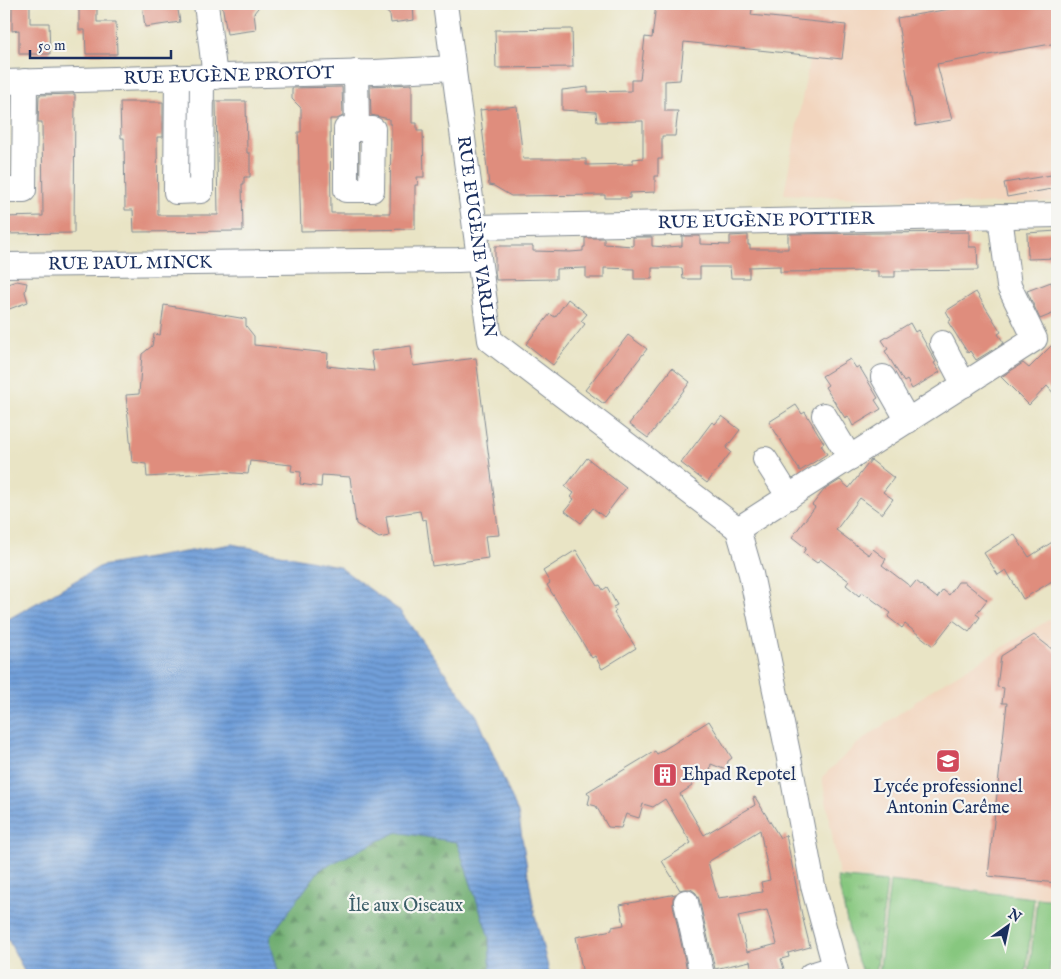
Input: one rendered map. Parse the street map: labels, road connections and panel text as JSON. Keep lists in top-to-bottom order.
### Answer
{
  "streets": {
    "street": [
      "RUE EUGÈNE PROTOT",
      "RUE EUGÈNE POTTIER",
      "RUE EUGÈNE VARLIN",
      "RUE PAUL MINCK"
    ]
  },
  "crossings": [
    ["RUE EUGÈNE PROTOT", "RUE EUGÈNE VARLIN"],
    ["RUE EUGÈNE POTTIER", "RUE EUGÈNE VARLIN"],
    ["RUE EUGÈNE VARLIN", "RUE PAUL MINCK"]
  ],
  "parks": ["Île aux Oiseaux"],
  "places": {
    "school or university": ["Lycée professionnel Antonin Carême"],
    "building": ["Ehpad Repotel"]
  },
  "scale_bar": "50 m",
  "north": "top right"
}
